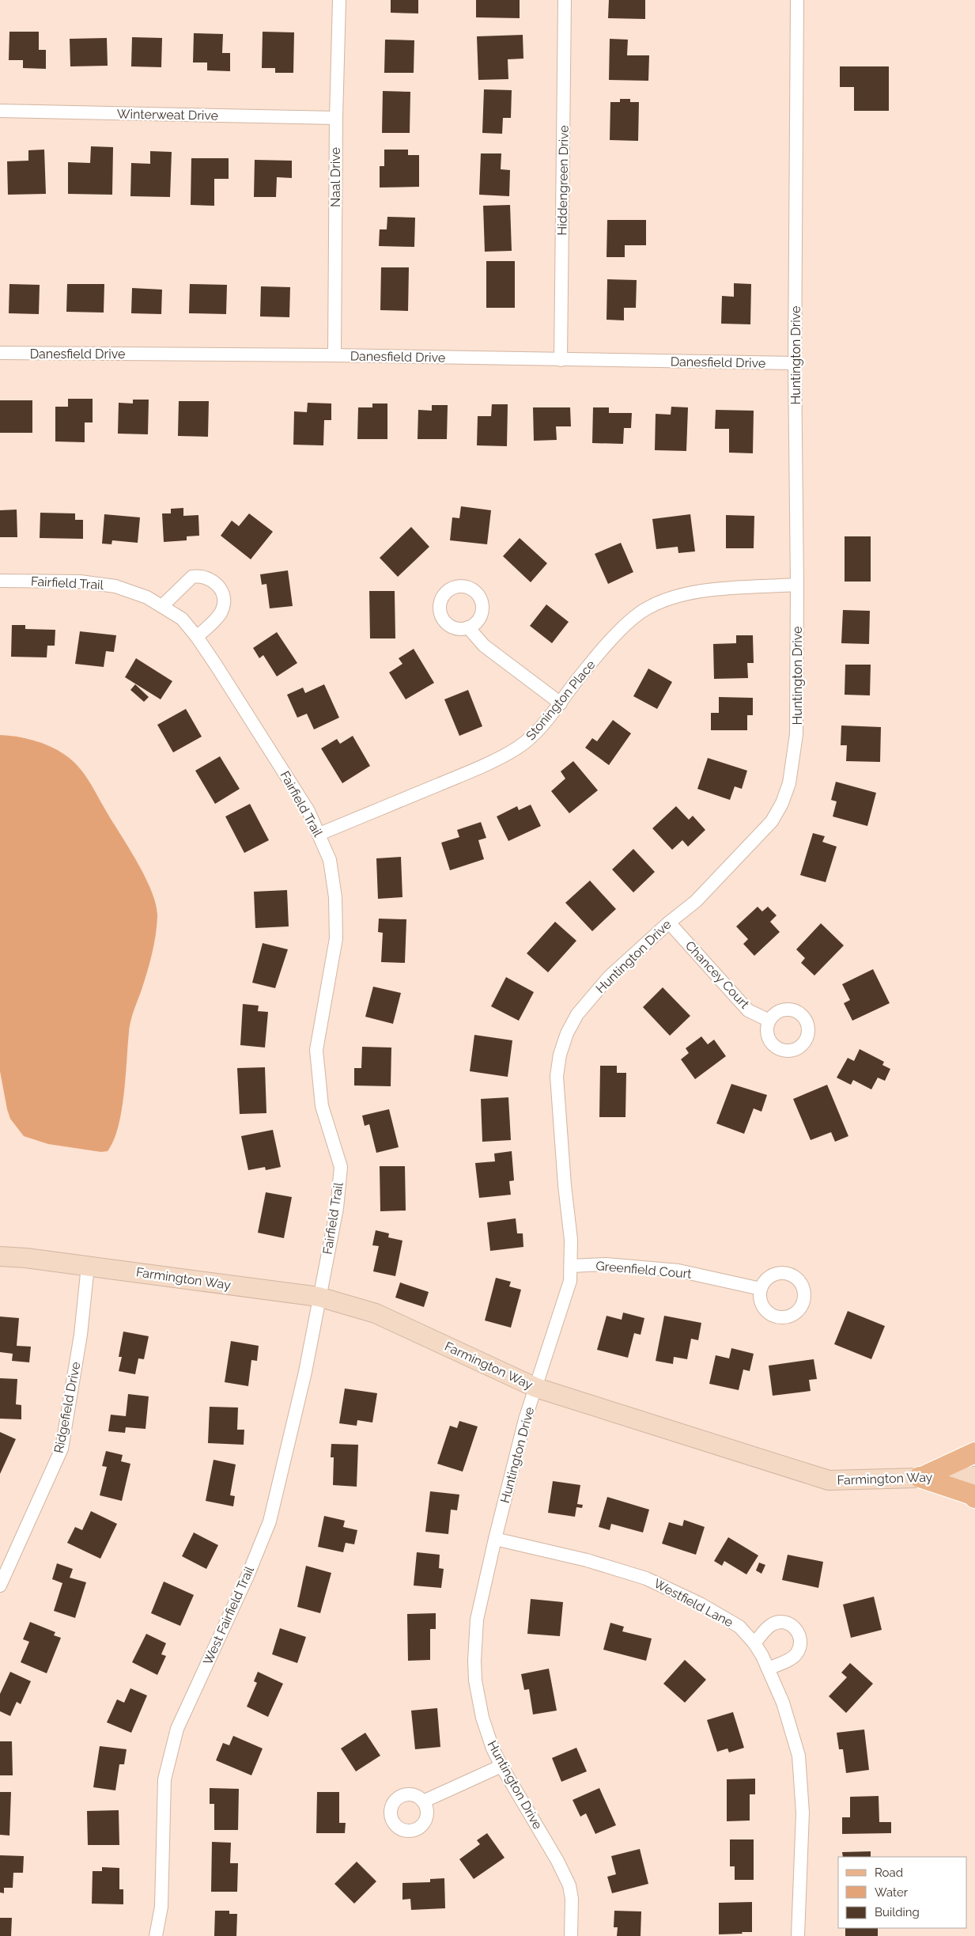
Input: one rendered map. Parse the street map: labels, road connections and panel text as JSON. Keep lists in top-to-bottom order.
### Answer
{
  "streets": {
    "street": [
      "Winterweat Drive",
      "Naal Drive",
      "Hiddengreen Drive",
      "Danesfield Drive",
      "Huntington Drive",
      "Fairfield Trail",
      "Stonington Place",
      "Chancey Court",
      "Greenfield Court",
      "Farmington Way",
      "Ridgefield Drive",
      "Westfield Lane",
      "West Fairfield Trail"
    ]
  },
  "crossings": [
    ["Winterweat Drive", "Naal Drive"],
    ["Naal Drive", "Danesfield Drive"],
    ["Hiddengreen Drive", "Danesfield Drive"],
    ["Danesfield Drive", "Huntington Drive"],
    ["Huntington Drive", "Stonington Place"],
    ["Huntington Drive", "Chancey Court"],
    ["Huntington Drive", "Greenfield Court"],
    ["Huntington Drive", "Farmington Way"],
    ["Huntington Drive", "Westfield Lane"],
    ["Fairfield Trail", "Stonington Place"],
    ["Fairfield Trail", "Farmington Way"],
    ["Fairfield Trail", "West Fairfield Trail"],
    ["Farmington Way", "Ridgefield Drive"],
    ["Farmington Way", "West Fairfield Trail"]
  ],
  "legend": ["Road", "Water", "Building"]
}
